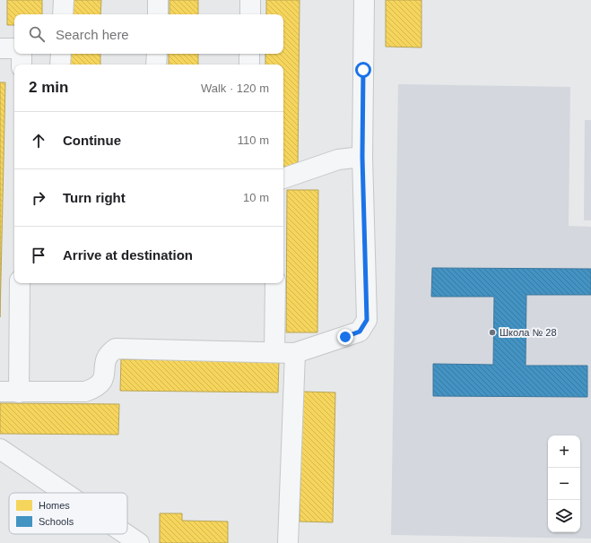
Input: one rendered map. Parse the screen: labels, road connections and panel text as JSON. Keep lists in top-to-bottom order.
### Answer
{
  "places": ["Школа № 28"],
  "legend": ["Homes", "Schools"],
  "page": {
    "search": "Search here",
    "heading": ["2 min", "Walk · 120 m"],
    "list": [
      ["Continue", "110 m"],
      ["Turn right", "10 m"],
      "Arrive at destination"
    ],
    "map_buttons": ["+", "−"]
  }
}
